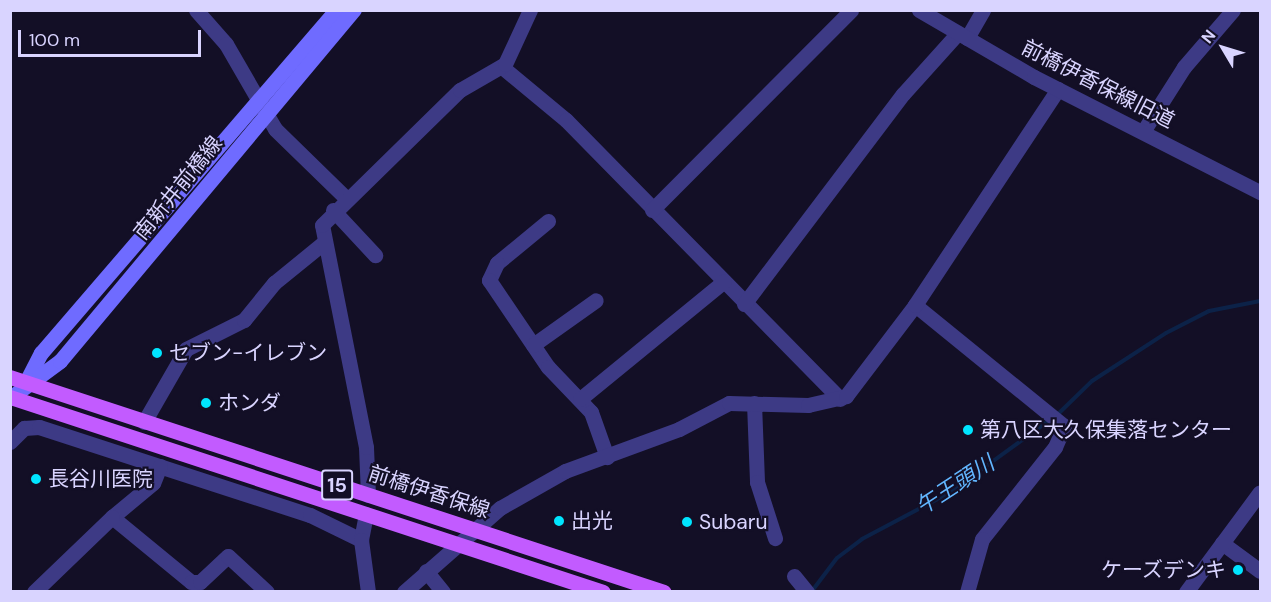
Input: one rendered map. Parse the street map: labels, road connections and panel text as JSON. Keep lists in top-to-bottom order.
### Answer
{
  "streets": {
    "main road": ["南新井前橋線", "15", "前橋伊香保線"],
    "street": ["前橋伊香保線旧道"]
  },
  "crossings": [
    ["南新井前橋線", "前橋伊香保線"]
  ],
  "water": ["午王頭川"],
  "places": [
    "セブン-イレブン",
    "ホンダ",
    "第八区大久保集落センター",
    "長谷川医院",
    "出光",
    "Subaru",
    "ケーズデンキ"
  ],
  "scale_bar": "100 m",
  "north": "top left"
}
